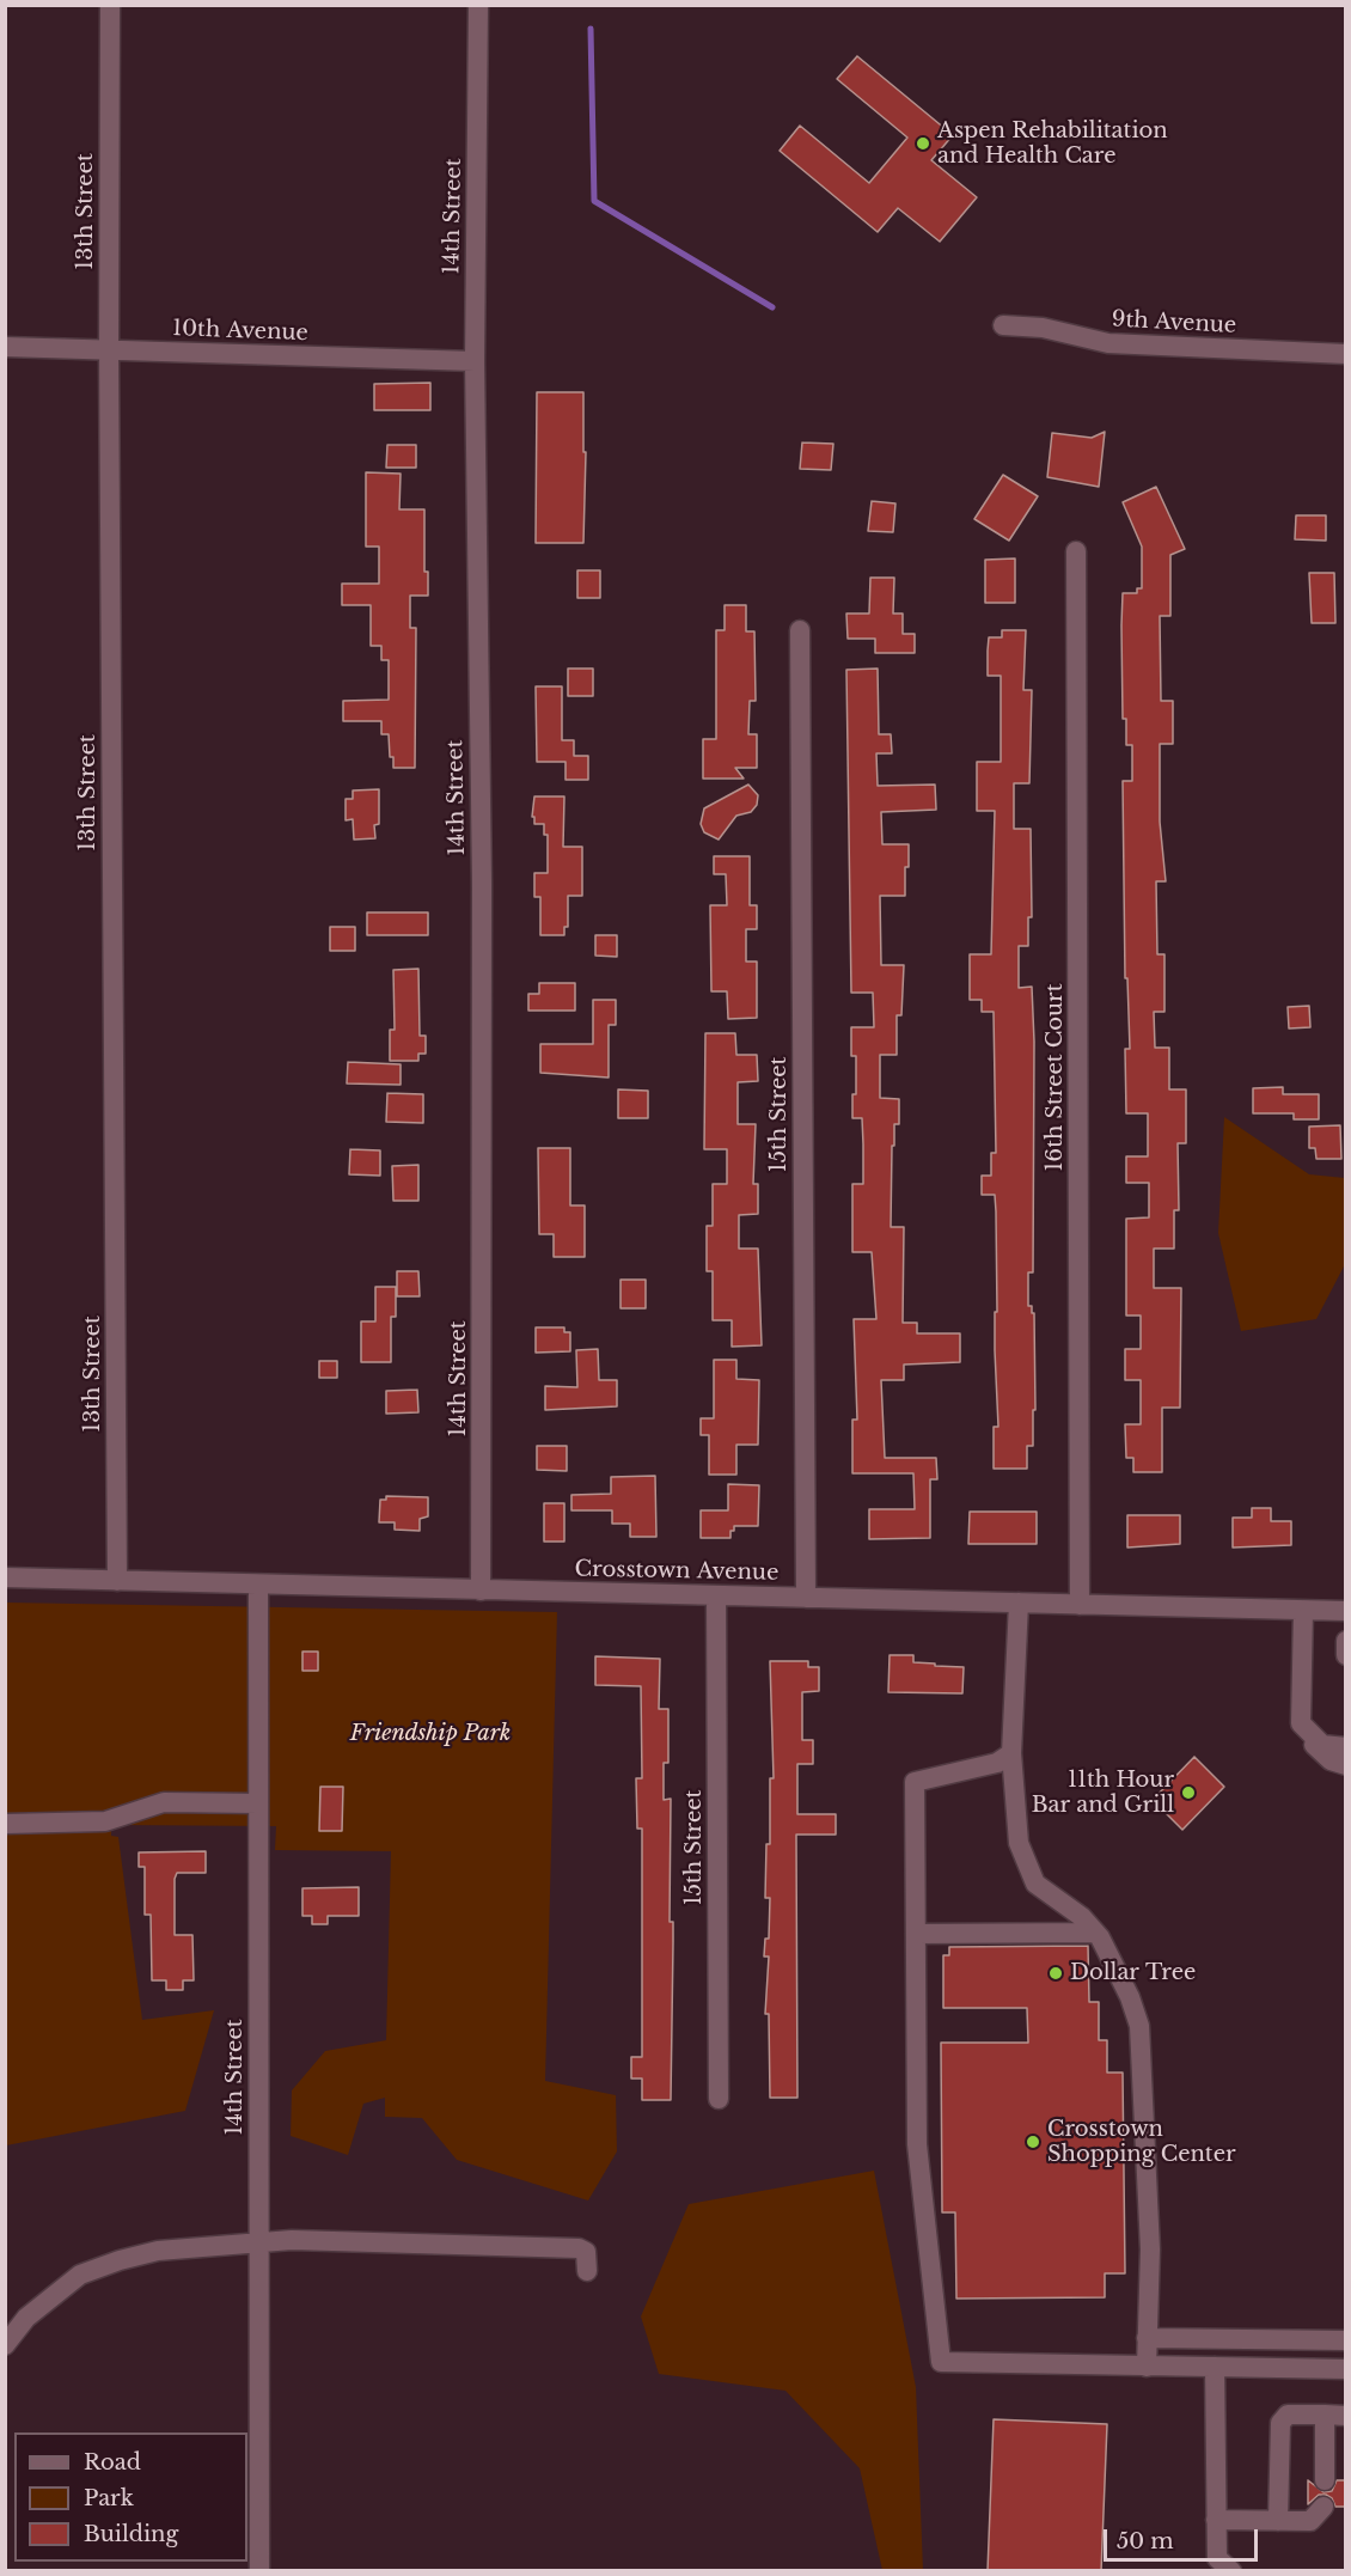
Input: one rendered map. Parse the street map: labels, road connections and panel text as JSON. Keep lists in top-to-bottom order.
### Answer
{
  "streets": {
    "street": [
      "13th Street",
      "14th Street",
      "9th Avenue",
      "10th Avenue",
      "16th Street Court",
      "15th Street",
      "Crosstown Avenue"
    ]
  },
  "crossings": [
    ["13th Street", "10th Avenue"],
    ["13th Street", "Crosstown Avenue"],
    ["14th Street", "10th Avenue"],
    ["14th Street", "Crosstown Avenue"],
    ["16th Street Court", "Crosstown Avenue"],
    ["15th Street", "Crosstown Avenue"]
  ],
  "parks": ["Friendship Park"],
  "places": [
    "Aspen Rehabilitation and Health Care",
    "11th Hour Bar and Grill",
    "Dollar Tree",
    "Crosstown Shopping Center"
  ],
  "legend": ["Road", "Park", "Building"],
  "scale_bar": "50 m"
}
